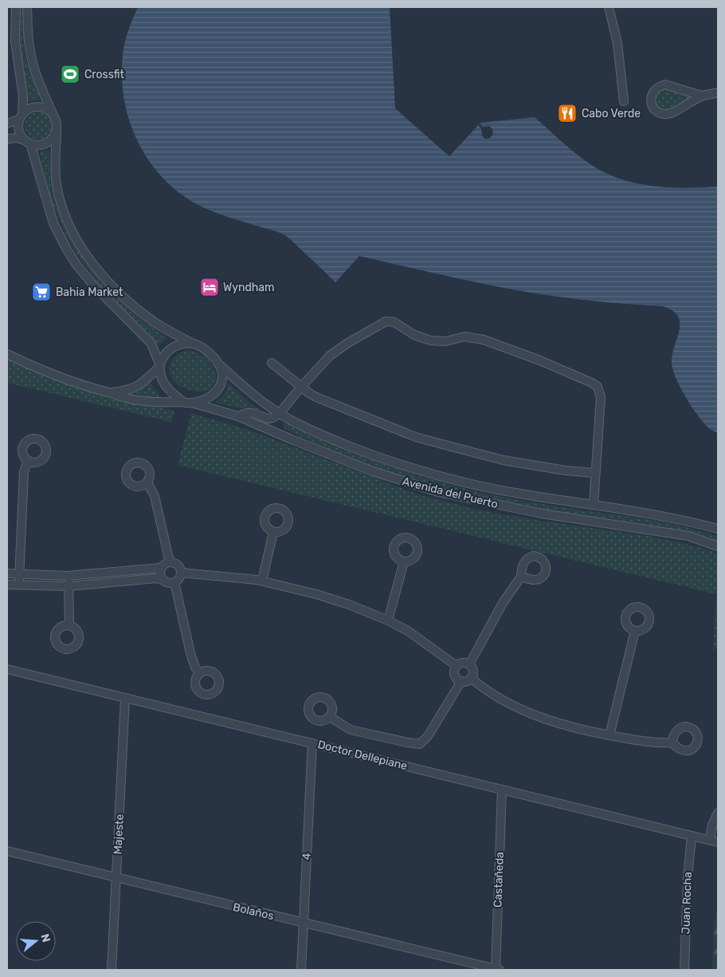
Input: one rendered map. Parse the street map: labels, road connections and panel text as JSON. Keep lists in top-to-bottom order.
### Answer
{
  "streets": {
    "street": [
      "Avenida del Puerto",
      "Doctor Dellepiane",
      "Majeste",
      "4",
      "Castañeda",
      "Juan Rocha",
      "Bolaños"
    ]
  },
  "crossings": [
    ["Doctor Dellepiane", "Majeste"],
    ["Doctor Dellepiane", "4"],
    ["Doctor Dellepiane", "Castañeda"],
    ["Doctor Dellepiane", "Juan Rocha"],
    ["Majeste", "Bolaños"],
    ["4", "Bolaños"],
    ["Castañeda", "Bolaños"]
  ],
  "places": {
    "sports": ["Crossfit"],
    "restaurant": ["Cabo Verde"],
    "hotel": ["Wyndham"],
    "supermarket": ["Bahia Market"]
  },
  "north": "right"
}
